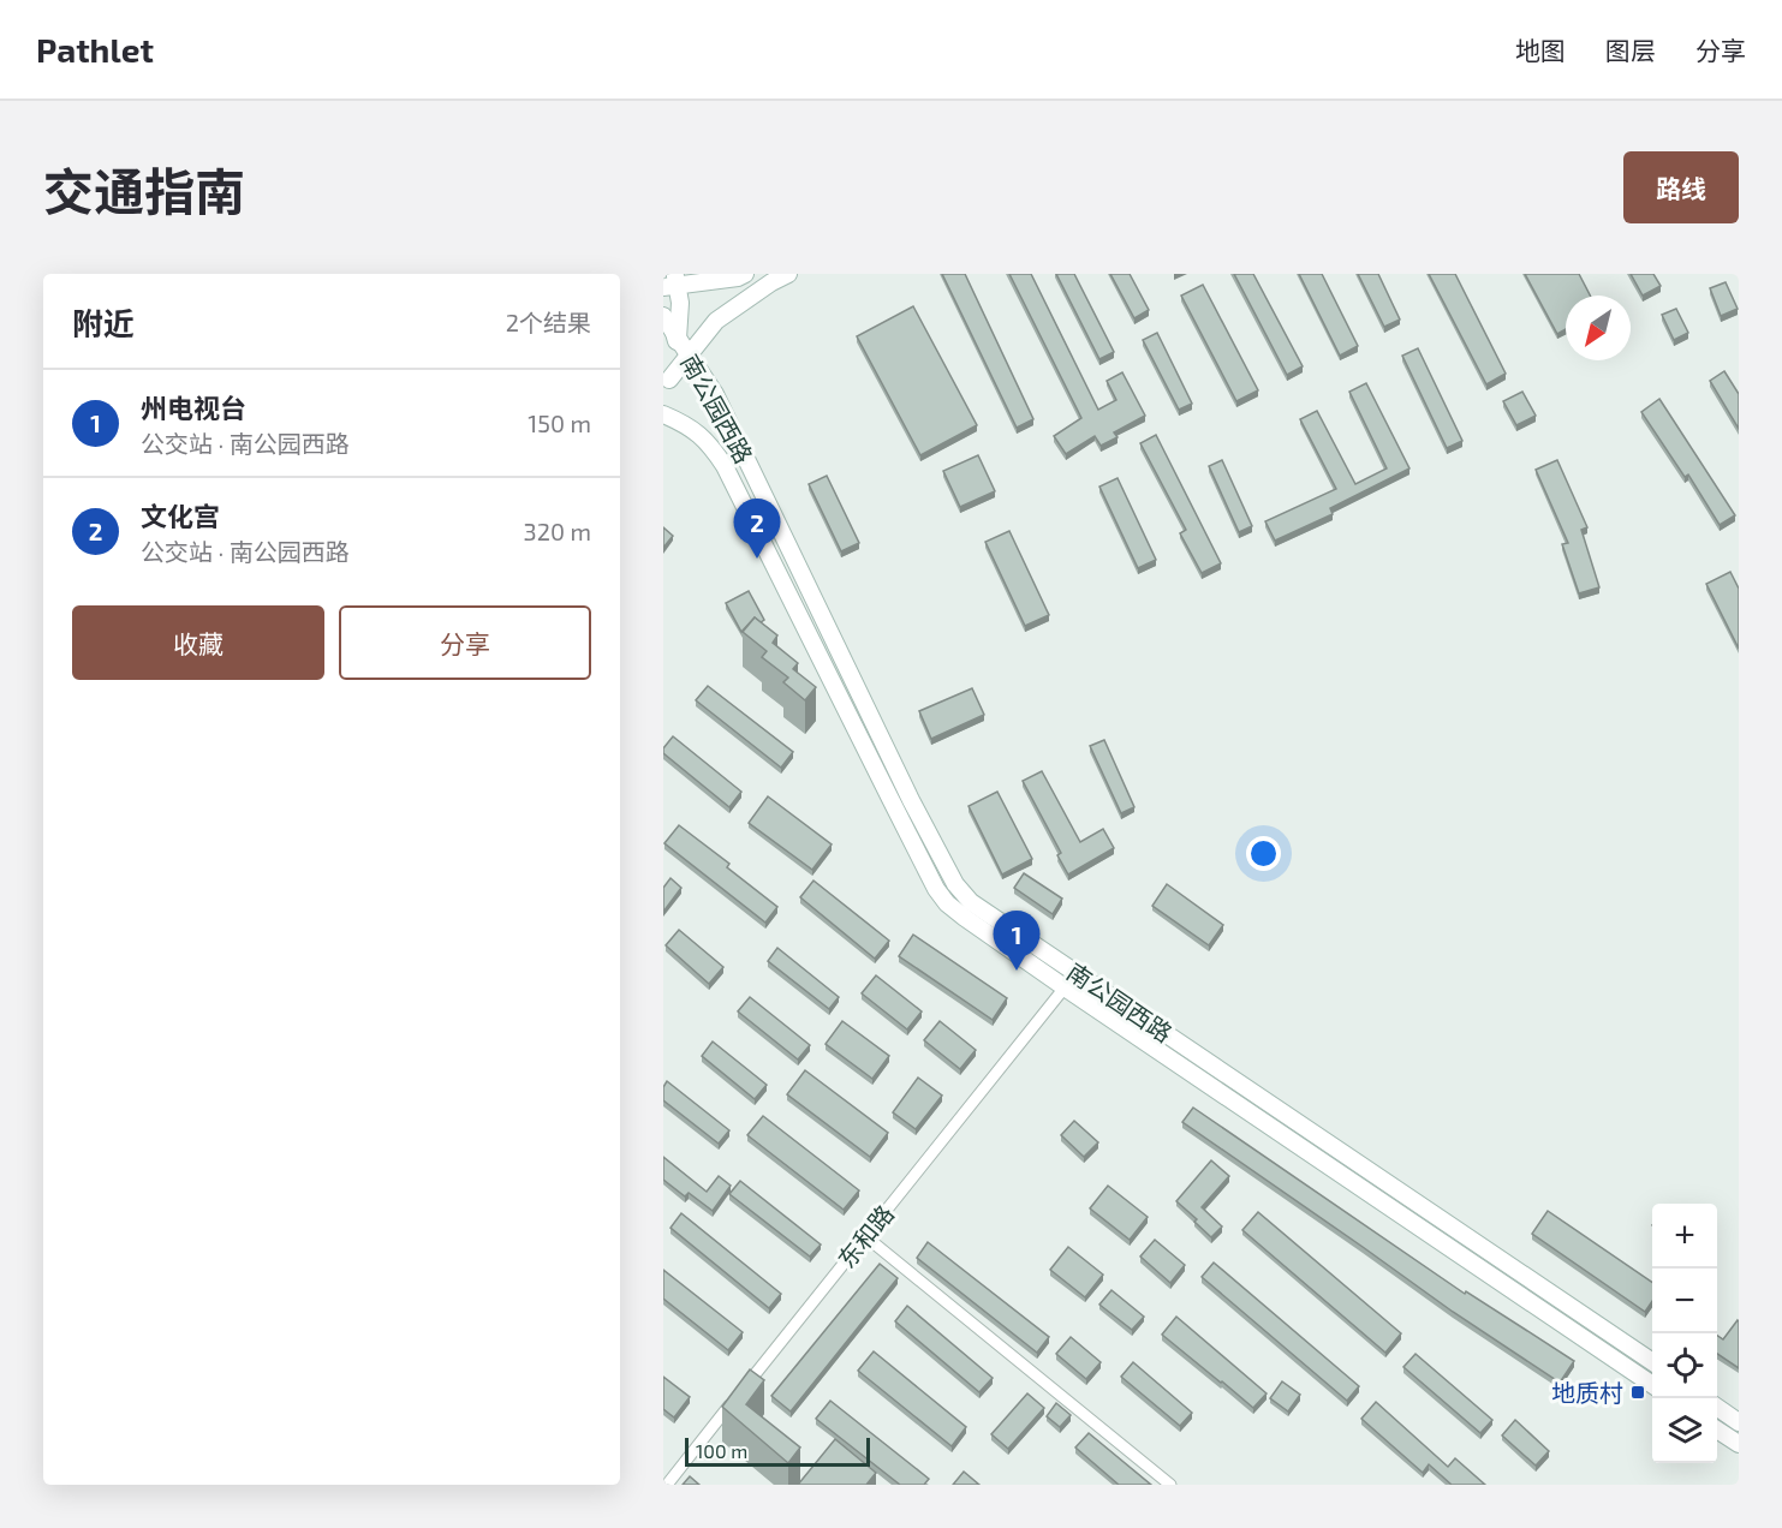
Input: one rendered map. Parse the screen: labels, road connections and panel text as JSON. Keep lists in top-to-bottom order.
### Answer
{
  "streets": {
    "main road": ["南公园西路"],
    "street": ["东和路"]
  },
  "crossings": [
    ["南公园西路", "东和路"]
  ],
  "places": {
    "transit": ["地质村"]
  },
  "scale_bar": "100 m",
  "north": "bottom left",
  "page": {
    "header": "Pathlet",
    "nav": ["地图", "图层", "分享"],
    "title": "交通指南",
    "buttons": [
      "路线",
      ["收藏", "分享"]
    ],
    "heading": ["附近", "2个结果"],
    "list": [
      {
        "mark": "1",
        "name": "州电视台",
        "note": "公交站 · 南公园西路",
        "value": "150 m"
      },
      {
        "mark": "2",
        "name": "文化宫",
        "note": "公交站 · 南公园西路",
        "value": "320 m"
      }
    ],
    "pins": ["2", "1"],
    "map_buttons": ["+", "−"],
    "scale": "100 m"
  }
}
